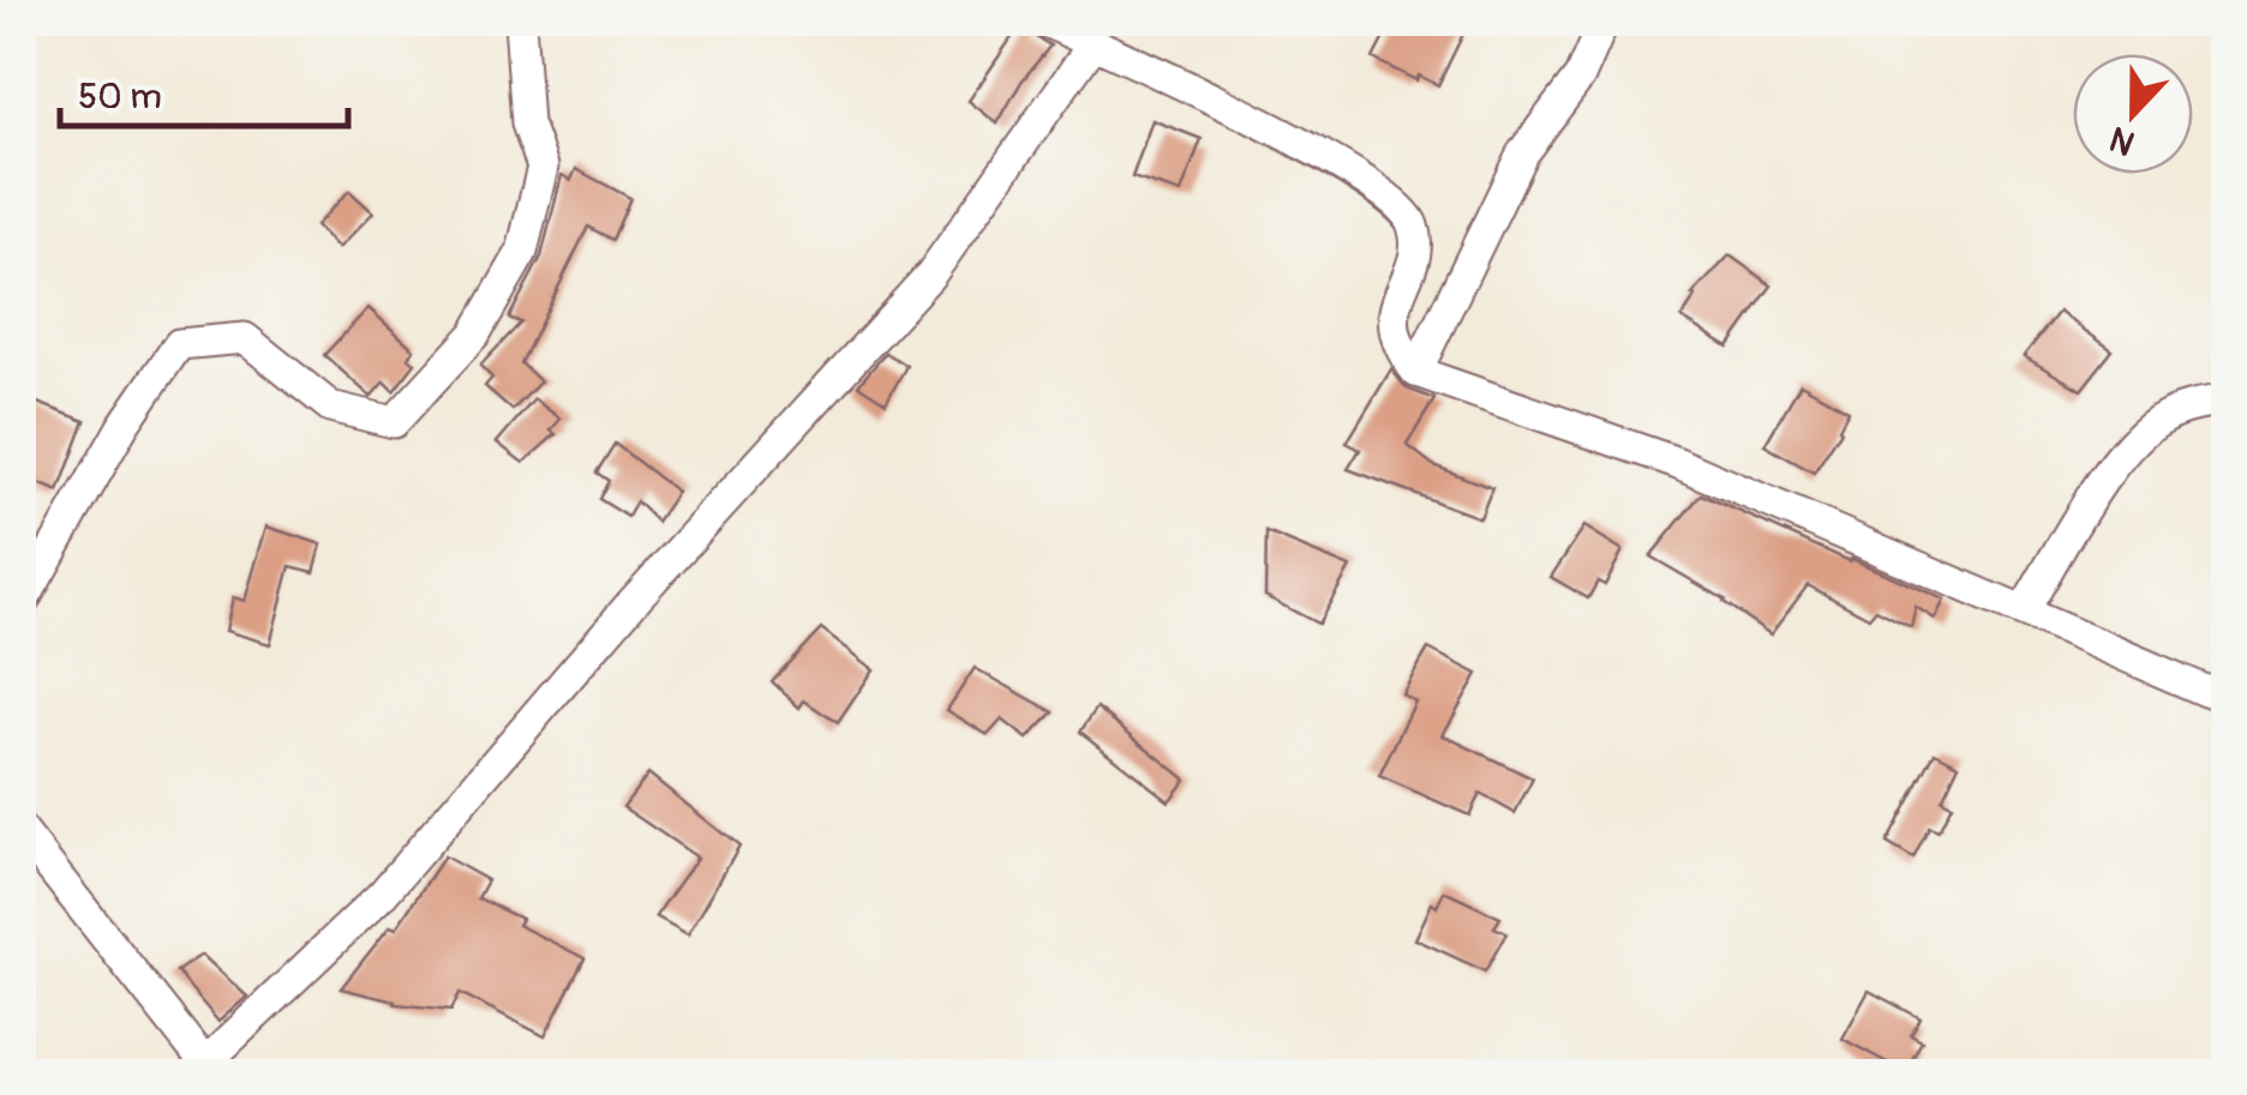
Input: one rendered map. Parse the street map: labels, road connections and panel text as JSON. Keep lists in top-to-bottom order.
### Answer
{
  "scale_bar": "50 m",
  "north": "bottom"
}
